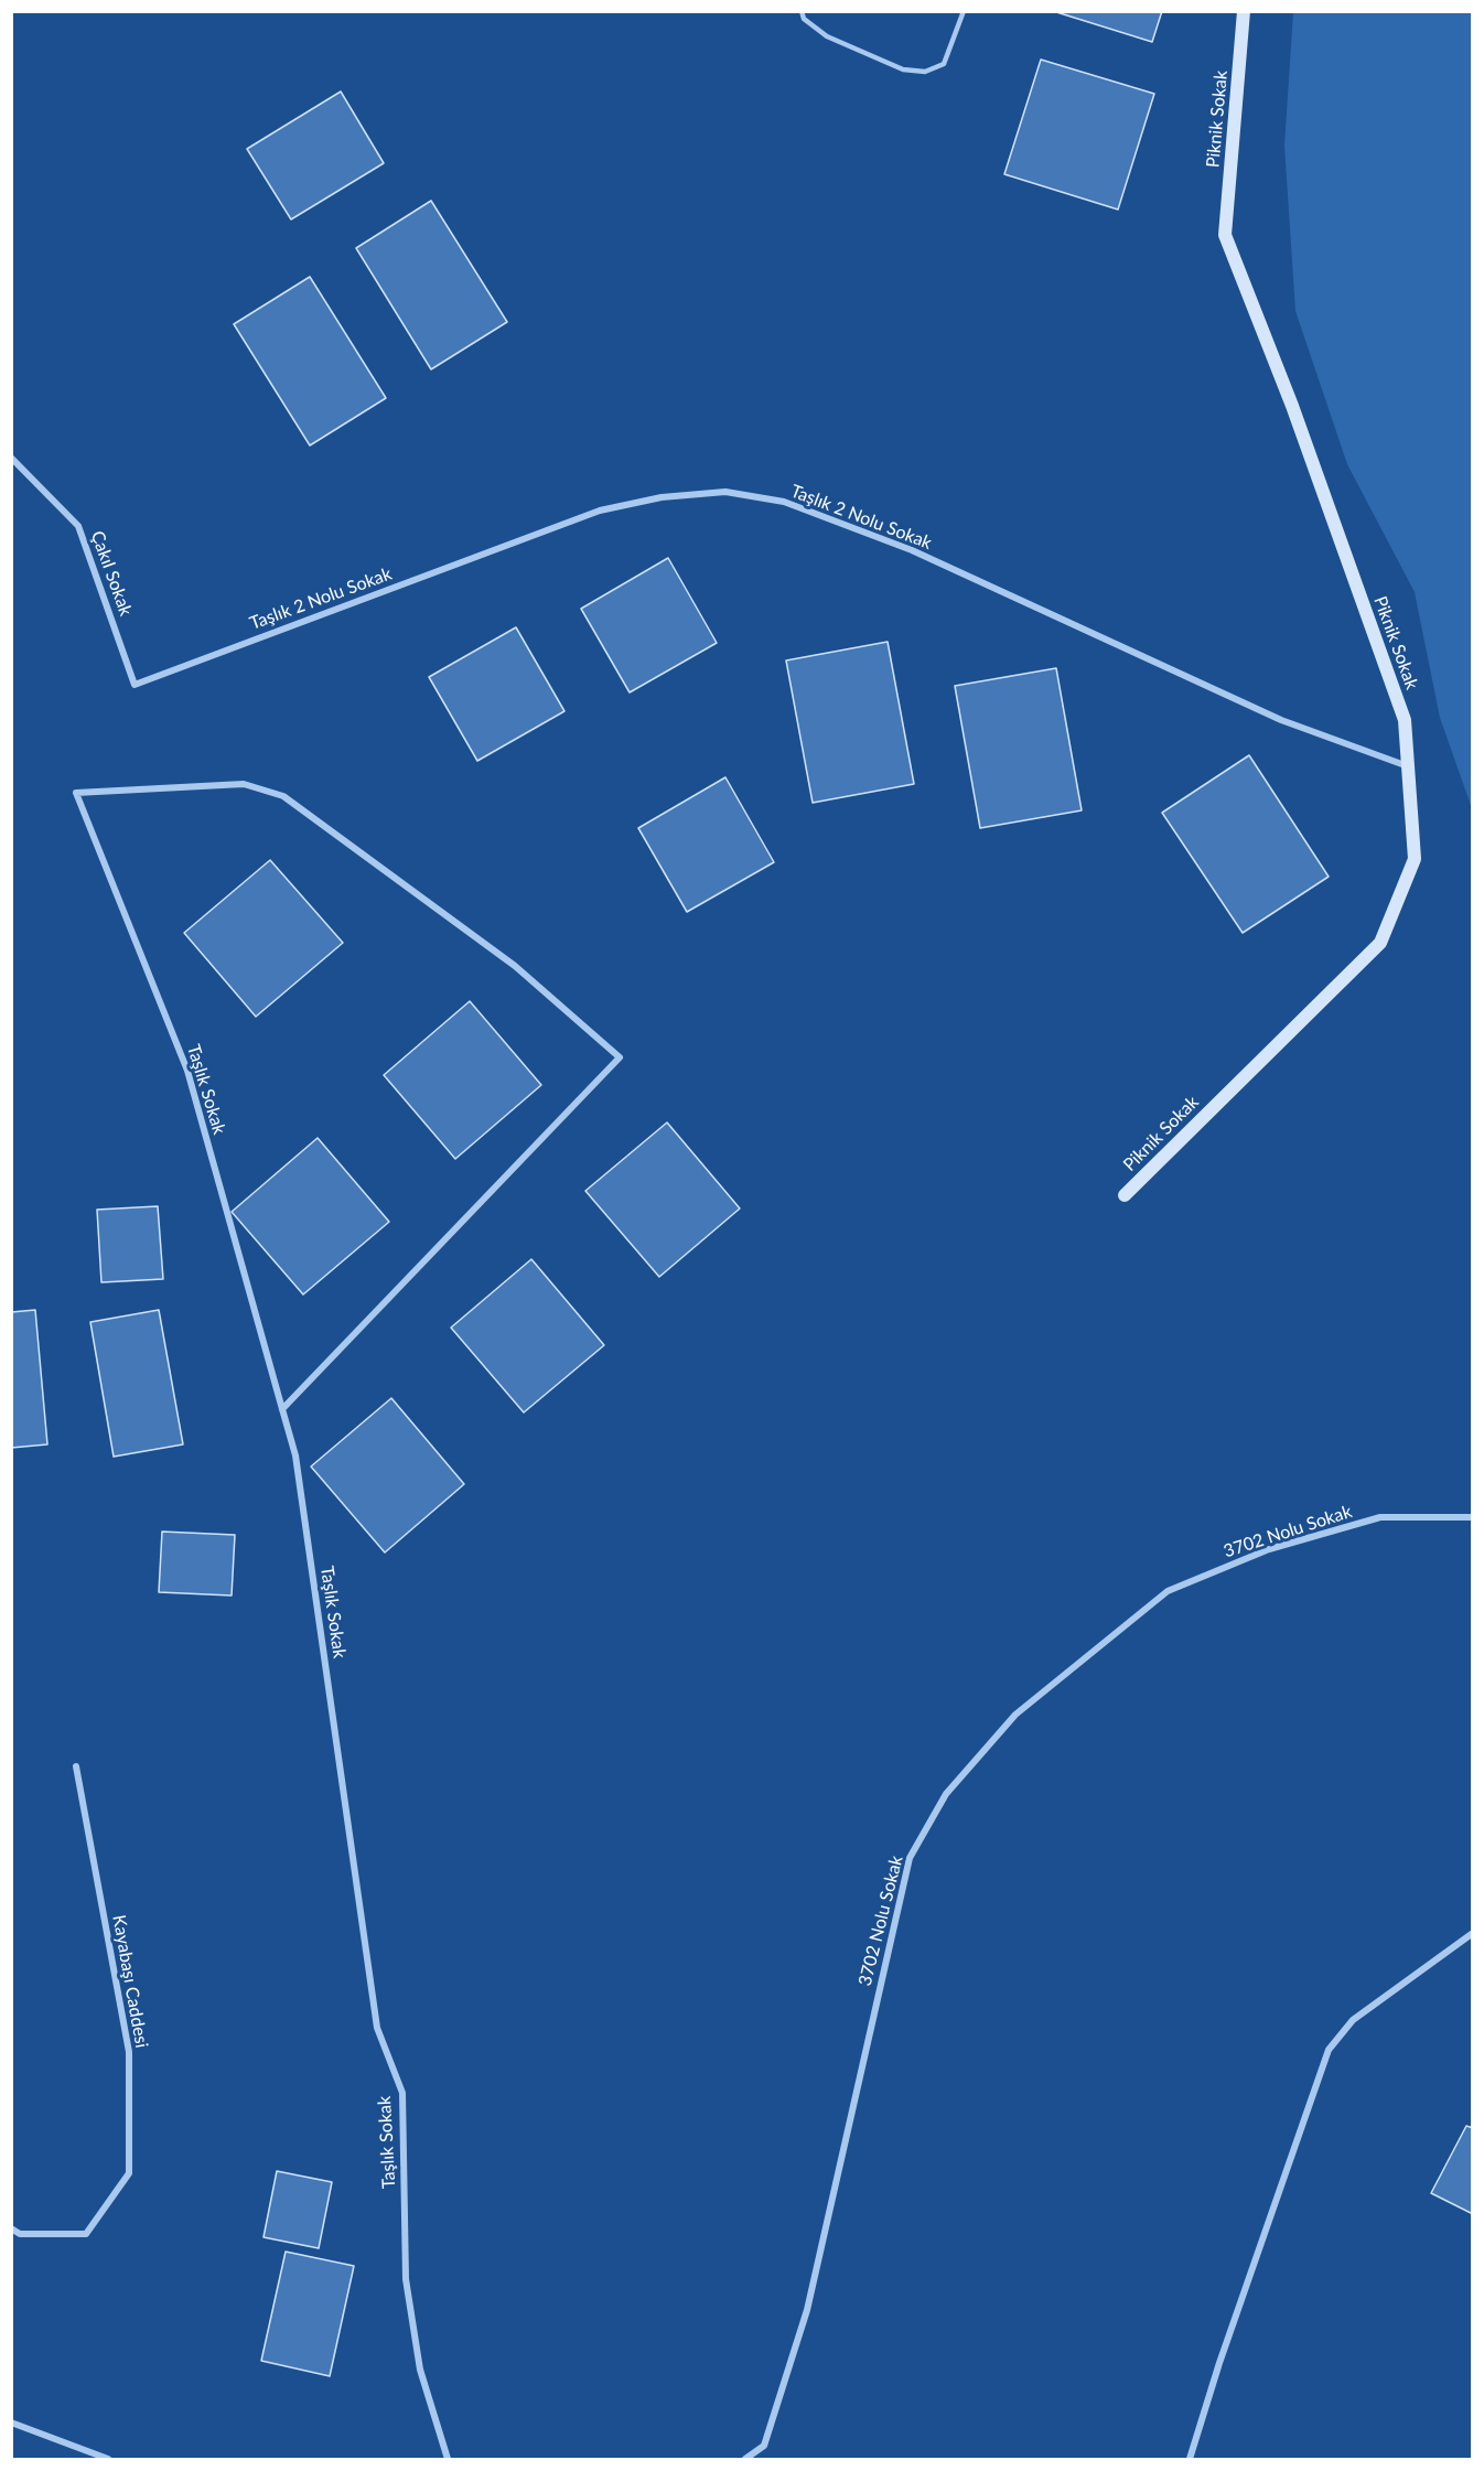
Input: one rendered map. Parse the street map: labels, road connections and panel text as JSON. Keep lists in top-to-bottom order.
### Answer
{
  "streets": {
    "street": [
      "Piknik Sokak",
      "Taşlık 2 Nolu Sokak",
      "Çakıl Sokak",
      "Taşlık Sokak",
      "3702 Nolu Sokak",
      "Kayabaşı Caddesi"
    ]
  },
  "crossings": [
    ["Piknik Sokak", "Taşlık 2 Nolu Sokak"],
    ["Taşlık 2 Nolu Sokak", "Çakıl Sokak"]
  ]
}
